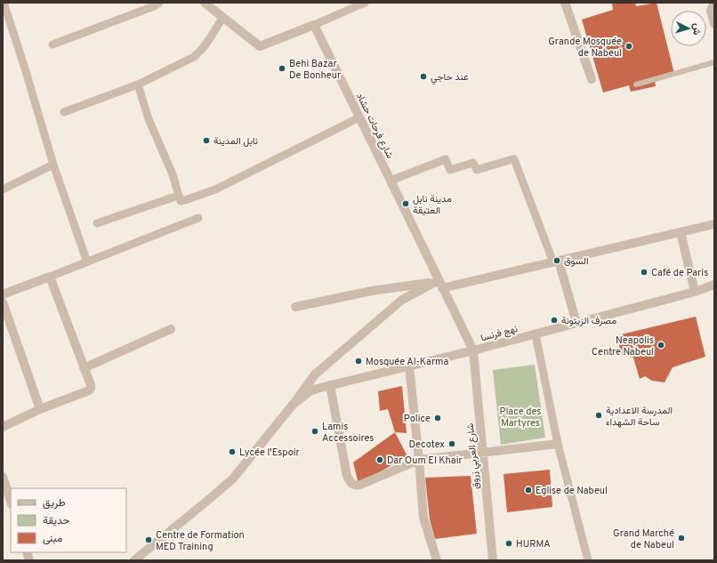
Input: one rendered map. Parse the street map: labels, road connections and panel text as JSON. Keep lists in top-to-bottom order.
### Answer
{
  "streets": {
    "street": ["شارع فرحات حشاد", "نهج فرنسا", "شارع العربي زروق"]
  },
  "crossings": [
    ["شارع فرحات حشاد", "نهج فرنسا"],
    ["شارع فرحات حشاد", "شارع العربي زروق"],
    ["نهج فرنسا", "شارع العربي زروق"]
  ],
  "parks": ["Place des Martyres"],
  "places": [
    "Grande Mosquée de Nabeul",
    "Behi Bazar De Bonheur",
    "عند حاجي",
    "نابل المدينة",
    "مدينة نابل العتيقة",
    "السوق",
    "Café de Paris",
    "مصرف الزيتونة",
    "Neapolis Centre Nabeul",
    "Mosquée Al-Karma",
    "المدرسة الاعدادية ساحة الشهداء",
    "Police",
    "Lamis Accessoires",
    "Decotex",
    "Lycée l'Espoir",
    "Dar Oum El Khair",
    "Eglise de Nabeul",
    "Grand Marché de Nabeul",
    "Centre de Formation MED Training",
    "HURMA"
  ],
  "legend": ["طريق", "حديقة", "مبنى"],
  "north": "right"
}
